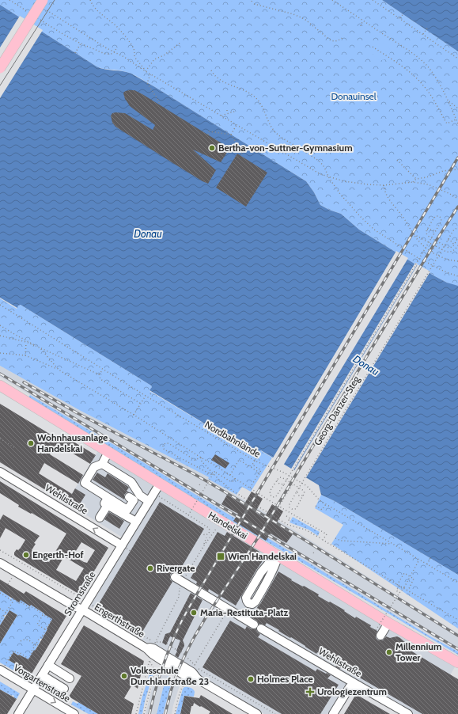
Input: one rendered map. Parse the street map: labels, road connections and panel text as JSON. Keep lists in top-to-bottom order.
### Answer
{
  "streets": {
    "main road": ["Handelskai"],
    "street": [
      "Wehlistraße",
      "Stromstraße",
      "Engerthstraße",
      "Vorgartenstraße"
    ],
    "path": ["Georg-Danzer-Steg", "Nordbahnlände"]
  },
  "crossings": [
    ["Wehlistraße", "Stromstraße"],
    ["Handelskai", "Stromstraße"],
    ["Stromstraße", "Engerthstraße"],
    ["Stromstraße", "Vorgartenstraße"]
  ],
  "water": ["Donau"],
  "parks": ["Donauinsel"],
  "places": {
    "other": [
      "Bertha-von-Suttner-Gymnasium",
      "Wohnhausanlage Handelskai",
      "Engerth-Hof",
      "Rivergate",
      "Maria-Restituta-Platz",
      "Millennium Tower",
      "Volksschule Durchlaufstraße 23",
      "Holmes Place"
    ],
    "transit": ["Wien Handelskai"],
    "health": ["Urologiezentrum"]
  }
}
